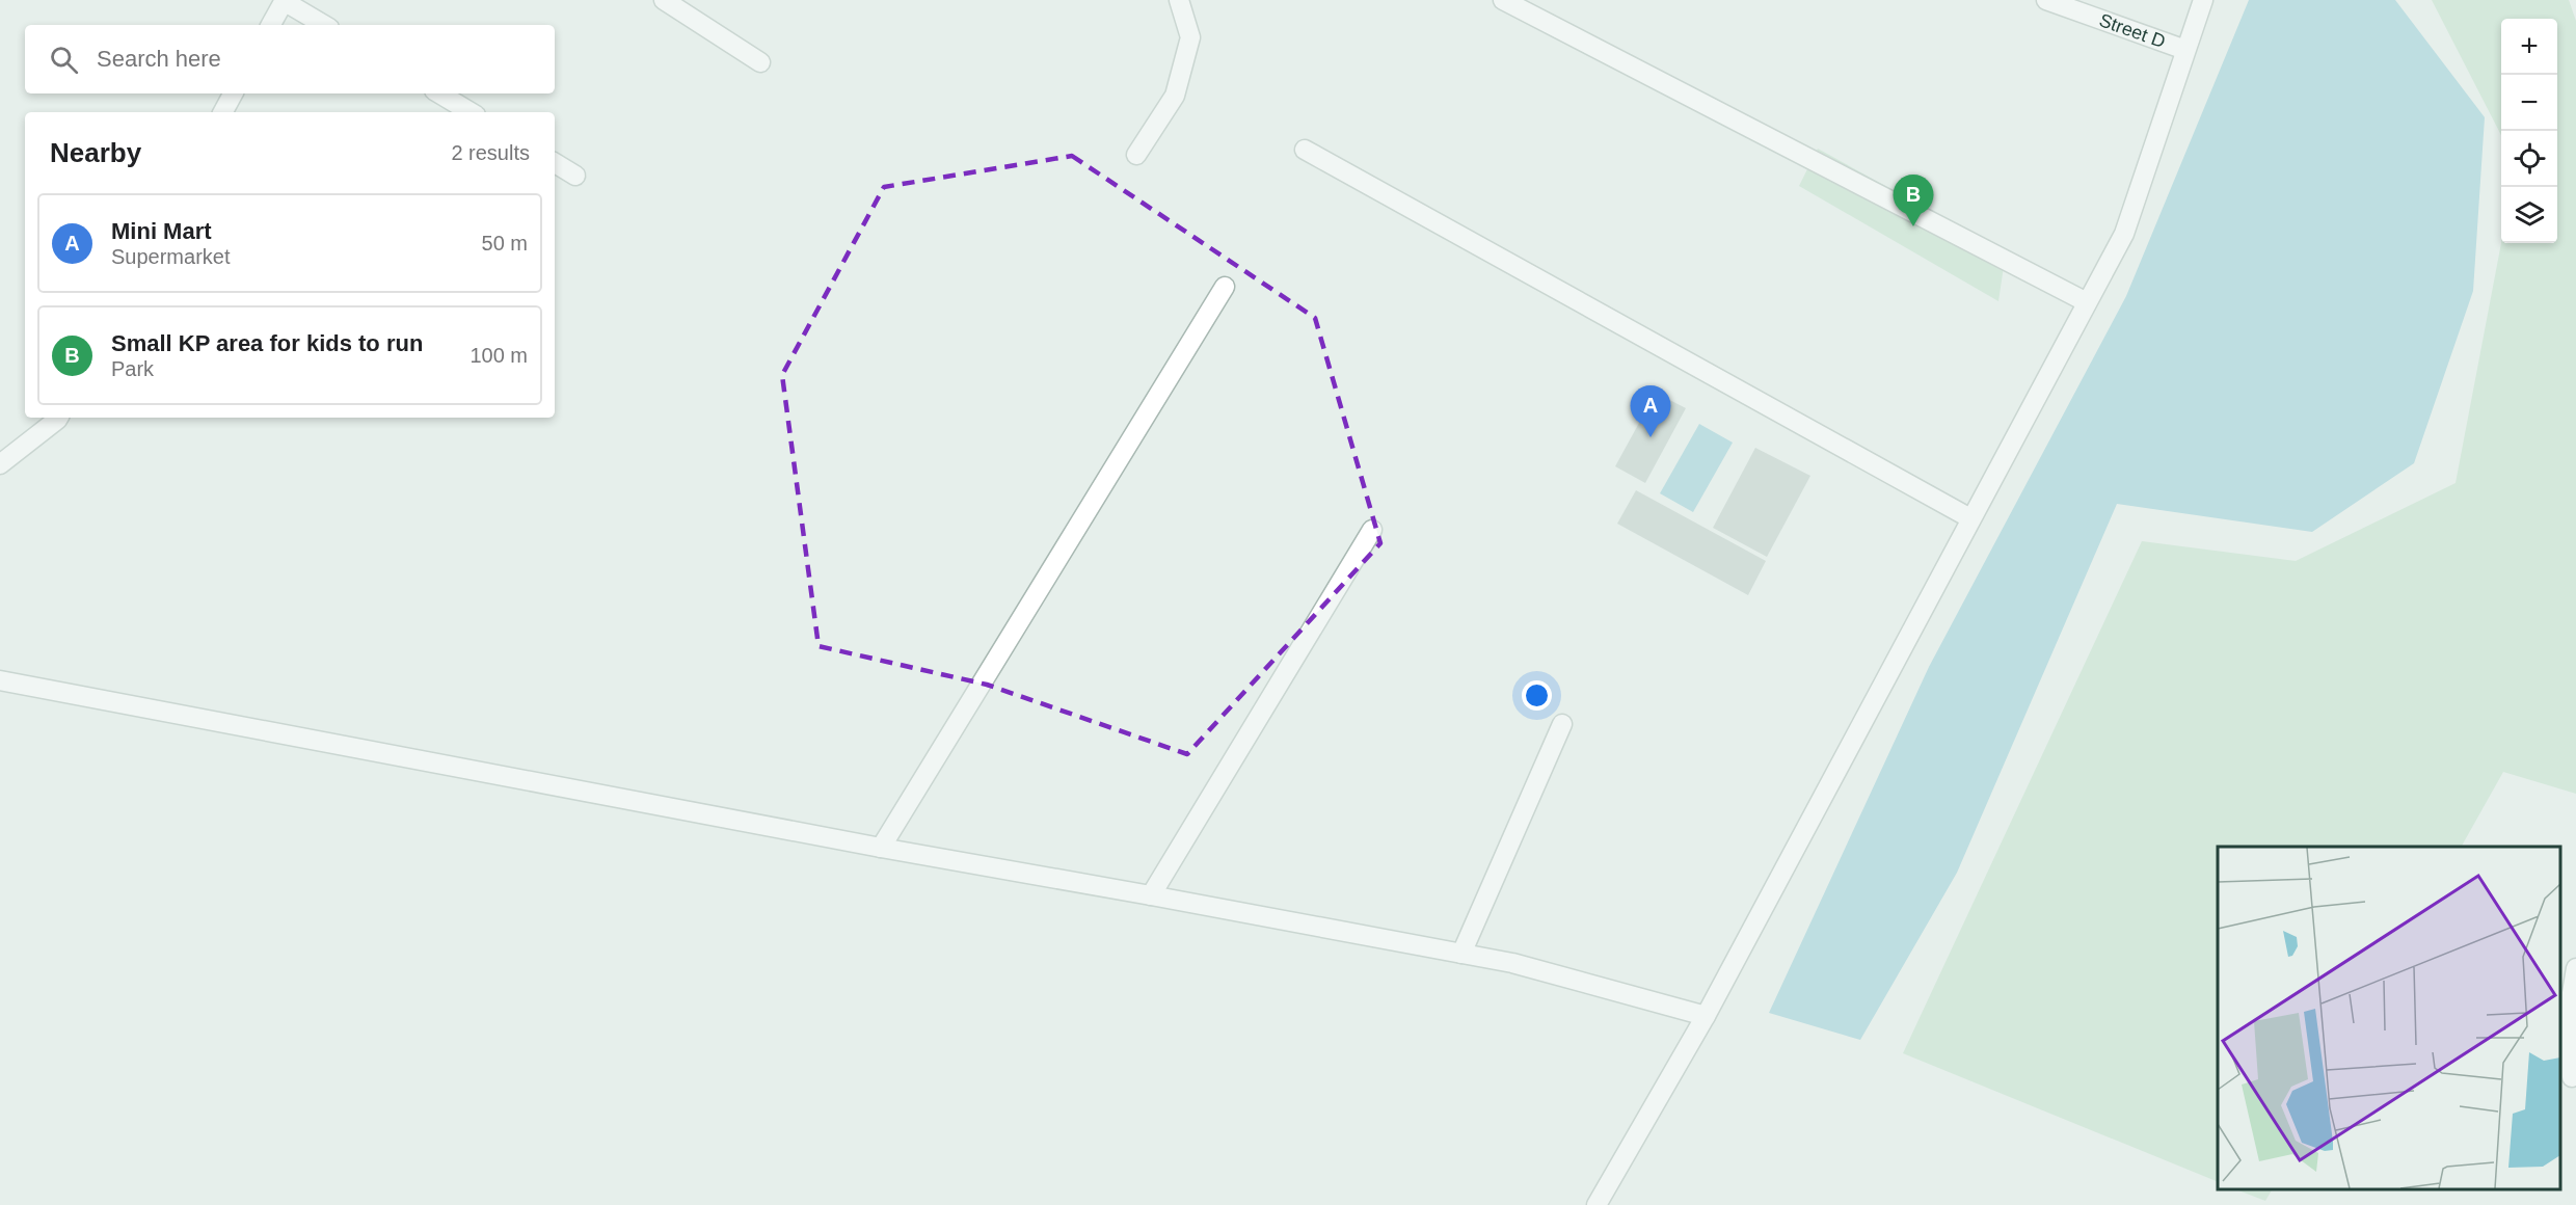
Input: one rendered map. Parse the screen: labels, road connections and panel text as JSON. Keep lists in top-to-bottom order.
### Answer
{
  "streets": {
    "street": ["Street D"]
  },
  "page": {
    "map_buttons": ["+", "−"],
    "search": "Search here",
    "heading": ["Nearby", "2 results"],
    "pins": ["B", "A"],
    "list": [
      {
        "mark": "A",
        "name": "Mini Mart",
        "note": "Supermarket",
        "value": "50 m"
      },
      {
        "mark": "B",
        "name": "Small KP area for kids to run",
        "note": "Park",
        "value": "100 m"
      }
    ]
  }
}
